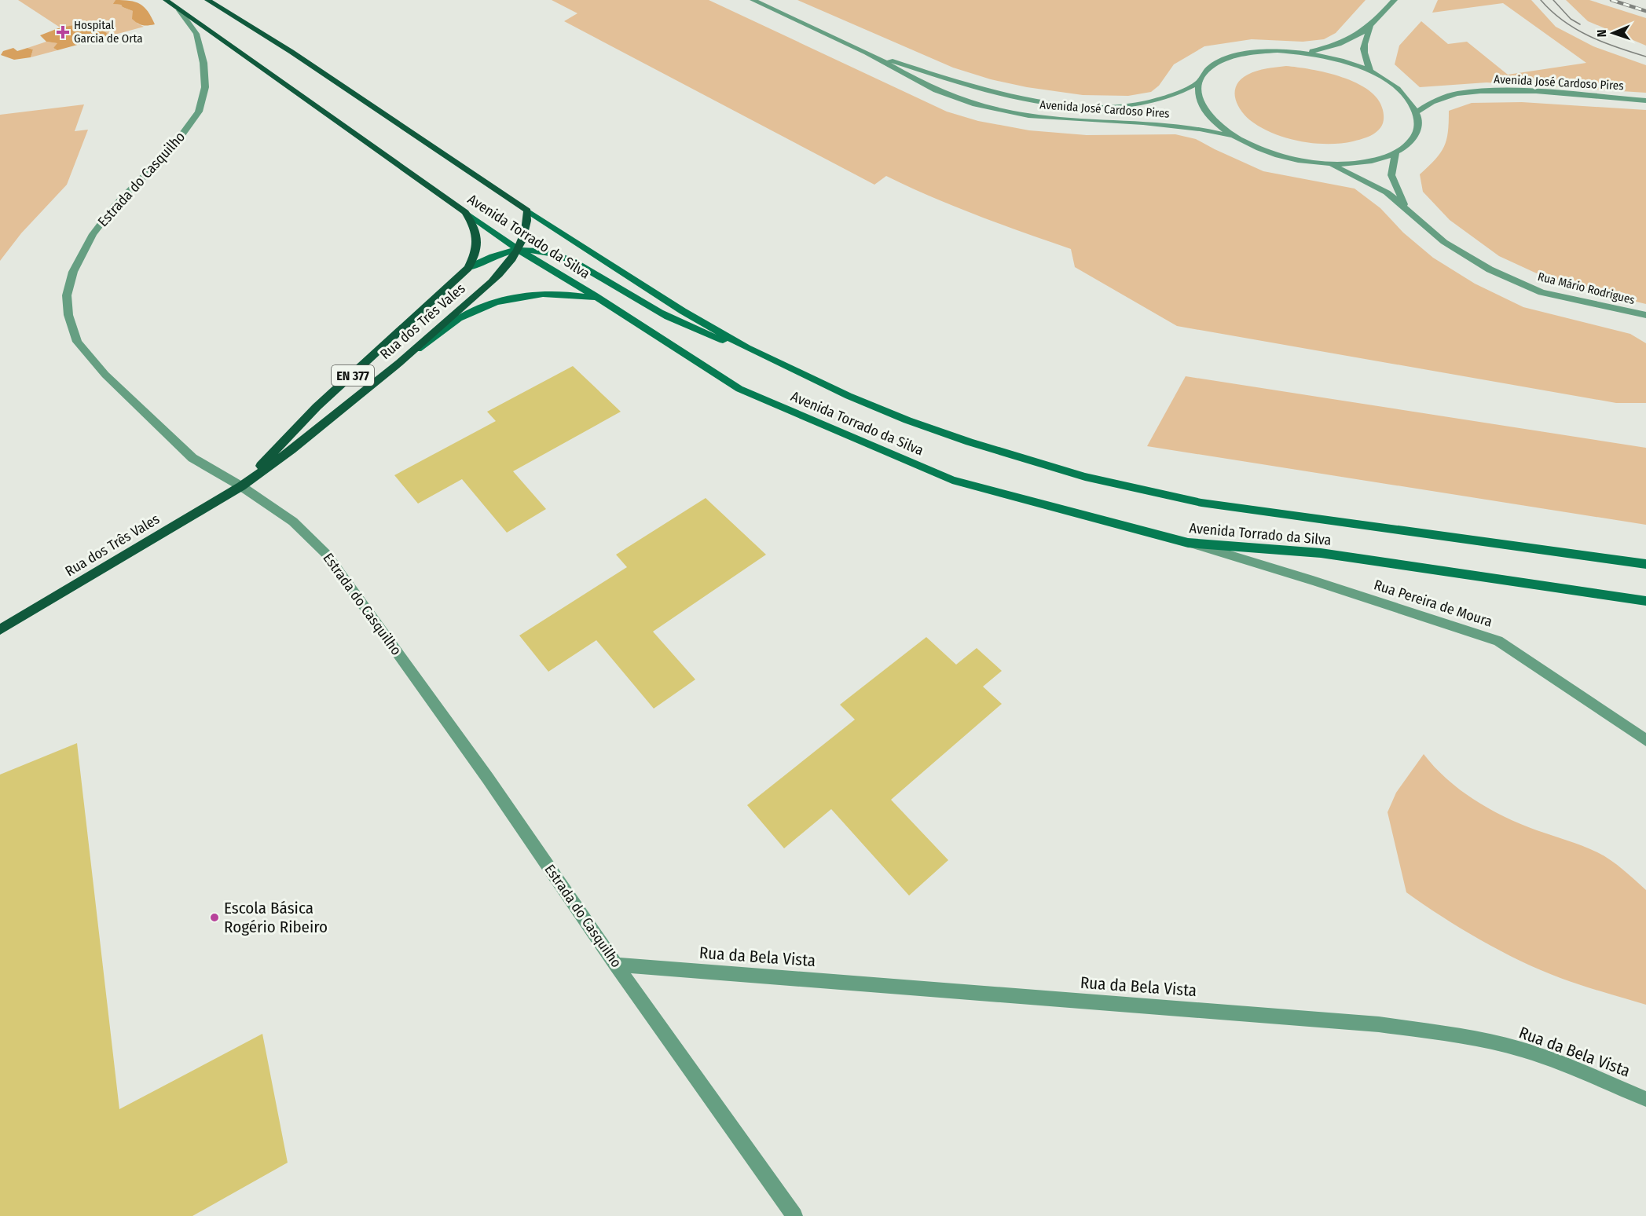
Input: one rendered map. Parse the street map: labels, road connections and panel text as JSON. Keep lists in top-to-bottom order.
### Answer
{
  "streets": {
    "main road": ["Avenida Torrado da Silva", "Rua dos Três Vales", "EN 377"],
    "street": [
      "Avenida José Cardoso Pires",
      "Estrada do Casquilho",
      "Rua Mário Rodrigues",
      "Rua Pereira de Moura",
      "Rua da Bela Vista"
    ]
  },
  "crossings": [
    ["Estrada do Casquilho", "Avenida Torrado da Silva"],
    ["Estrada do Casquilho", "Rua dos Três Vales"],
    ["Estrada do Casquilho", "Rua da Bela Vista"],
    ["Avenida Torrado da Silva", "Rua dos Três Vales"],
    ["Avenida Torrado da Silva", "Rua Pereira de Moura"]
  ],
  "places": {
    "health": ["Hospital Garcia de Orta"],
    "other": ["Escola Básica Rogério Ribeiro"]
  },
  "north": "left"
}
